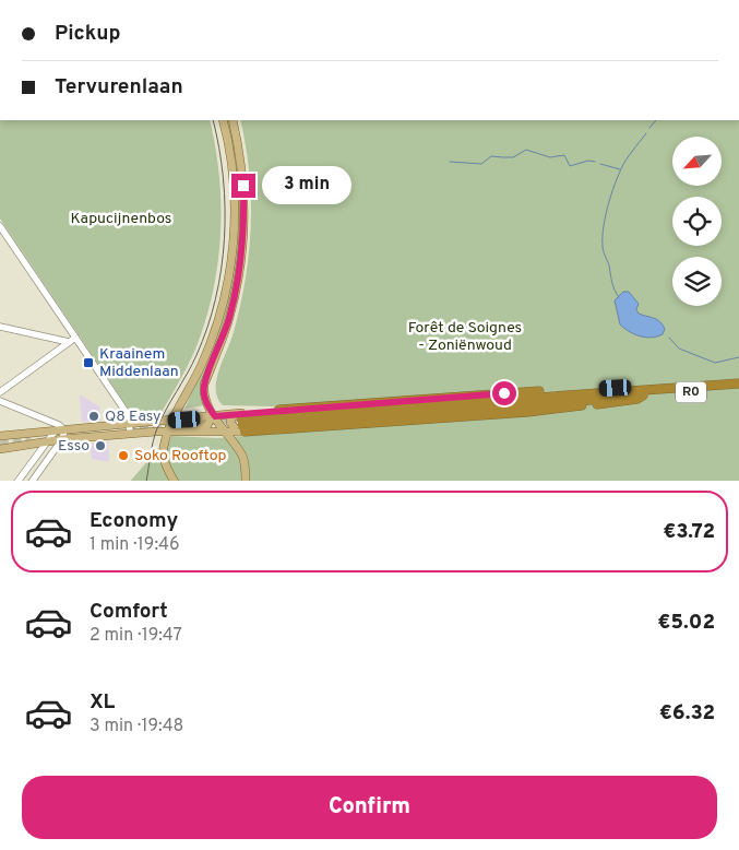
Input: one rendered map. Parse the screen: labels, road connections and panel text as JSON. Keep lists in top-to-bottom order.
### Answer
{
  "streets": {
    "highway": ["R0"]
  },
  "parks": ["Kapucijnenbos", "Forêt de Soignes - Zoniënwoud"],
  "places": {
    "transit": ["Kraainem Middenlaan"],
    "other": ["Q8 Easy", "Esso", "Soko Rooftop"]
  },
  "north": "bottom left",
  "page": {
    "banner": ["Pickup", "Tervurenlaan"],
    "bubble": "3 min",
    "list": [
      {
        "name": "Economy",
        "note": "1 min · 19:46",
        "value": "€3.72"
      },
      {
        "name": "Comfort",
        "note": "2 min · 19:47",
        "value": "€5.02"
      },
      {
        "name": "XL",
        "note": "3 min · 19:48",
        "value": "€6.32"
      }
    ],
    "buttons": "Confirm"
  }
}
